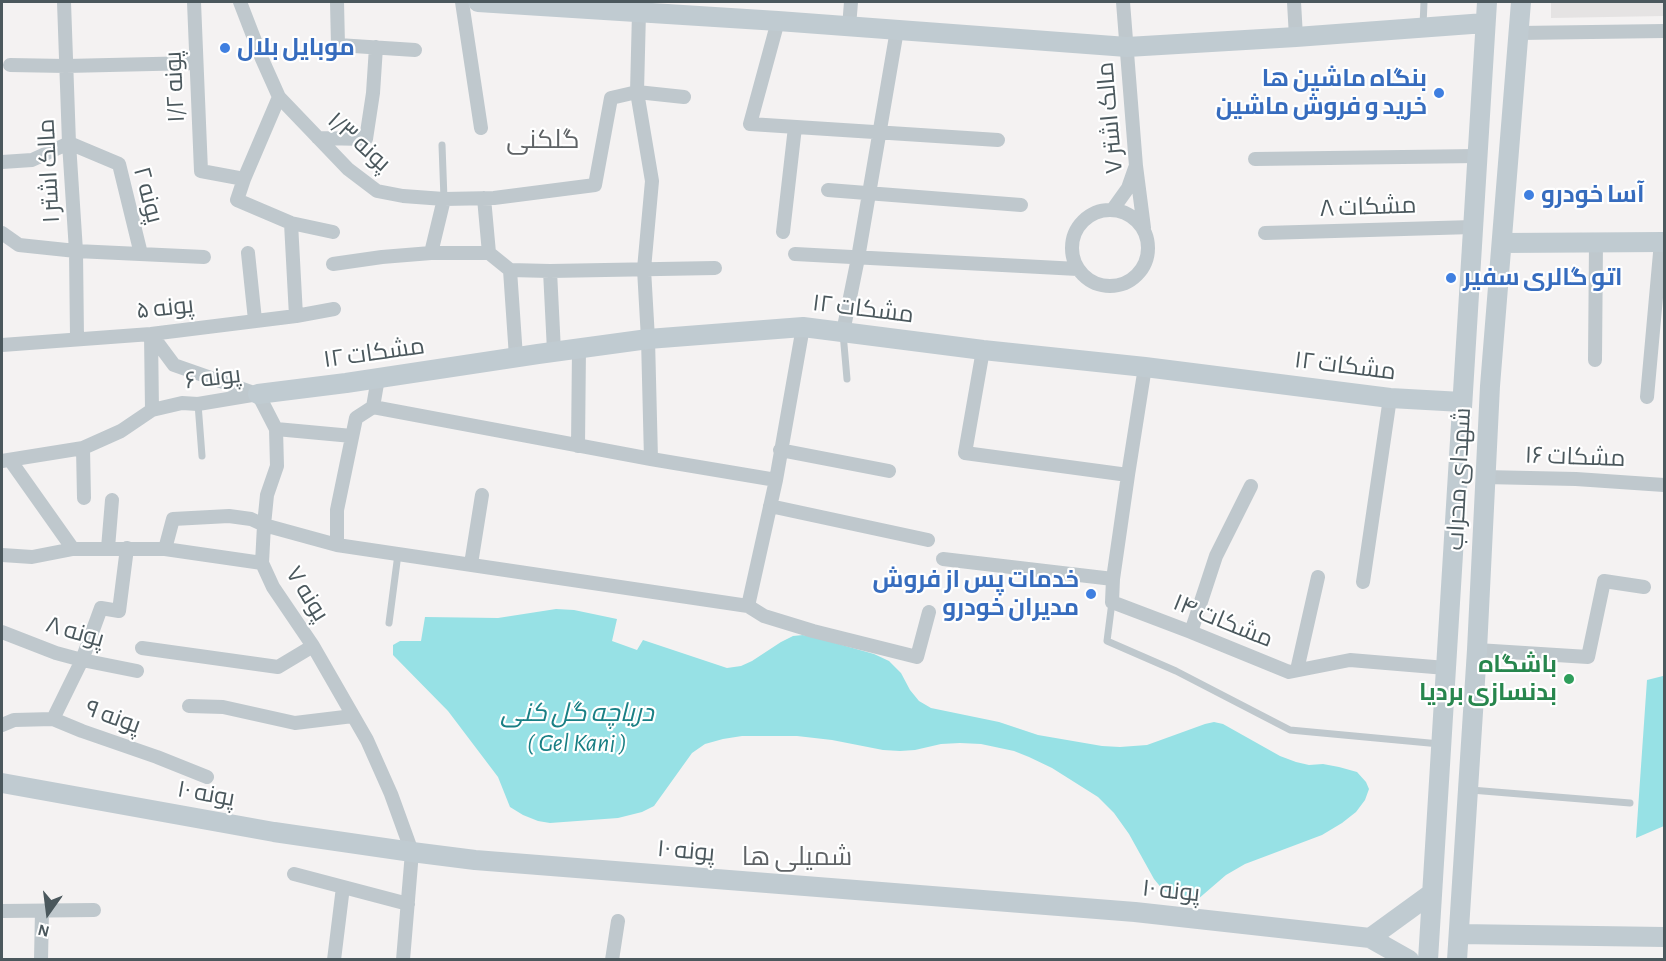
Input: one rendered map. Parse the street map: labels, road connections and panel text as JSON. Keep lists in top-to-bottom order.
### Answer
{
  "streets": {
    "street": [
      "پونه ۱/۲",
      "مالک اشتر ۷",
      "پونه ۱/۳",
      "مالک اشتر ۱",
      "پونه ۲",
      "مشکات ۸",
      "پونه ۵",
      "مشکات ۱۲",
      "پونه ۶",
      "مشکات ۱۶",
      "شهدای محراب",
      "پونه ۷",
      "مشکات ۱۴",
      "پونه ۸",
      "پونه ۹",
      "پونه ۱۰"
    ]
  },
  "crossings": [
    ["مالک اشتر ۱", "پونه ۲"],
    ["مالک اشتر ۱", "پونه ۵"],
    ["مشکات ۸", "شهدای محراب"],
    ["مشکات ۱۲", "پونه ۶"],
    ["مشکات ۱۲", "شهدای محراب"],
    ["پونه ۶", "پونه ۷"],
    ["مشکات ۱۶", "شهدای محراب"],
    ["شهدای محراب", "مشکات ۱۴"],
    ["پونه ۷", "پونه ۱۰"]
  ],
  "districts": ["گلکنی", "شمیلی ها"],
  "water": ["دریاچه گل کنی ( Gel Kani )"],
  "places": [
    "موبایل بلال",
    "بنگاه ماشین ها خرید و فروش ماشین",
    "آسا خودرو",
    "اتو گالری سفیر",
    "خدمات پس از فروش مدیران خودرو",
    "باشگاه بدنسازی بردیا"
  ],
  "north": "bottom"
}
